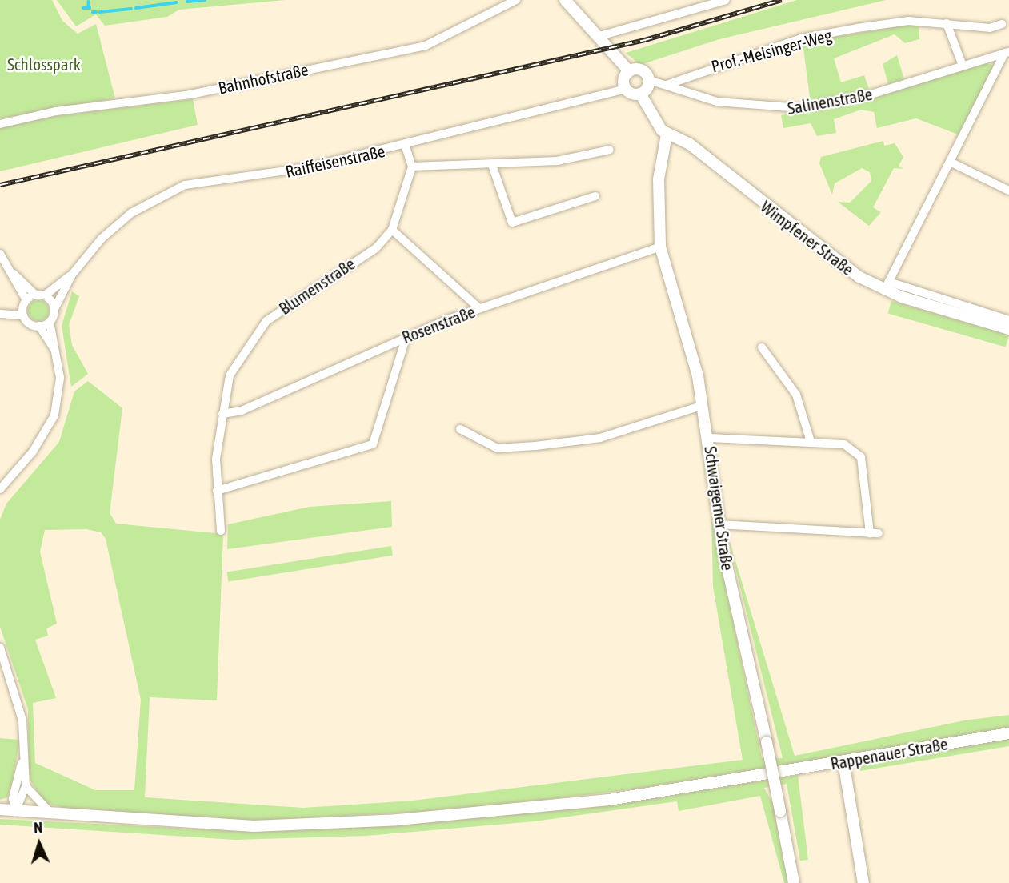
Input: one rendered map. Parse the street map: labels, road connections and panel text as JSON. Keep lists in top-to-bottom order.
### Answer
{
  "streets": {
    "street": [
      "Prof.-Meisinger-Weg",
      "Bahnhofstraße",
      "Salinenstraße",
      "Raiffeisenstraße",
      "Wimpfener Straße",
      "Blumenstraße",
      "Rosenstraße",
      "Schwaigerner Straße",
      "Rappenauer Straße"
    ]
  },
  "crossings": [
    ["Prof.-Meisinger-Weg", "Salinenstraße"],
    ["Wimpfener Straße", "Schwaigerner Straße"],
    ["Blumenstraße", "Rosenstraße"],
    ["Rosenstraße", "Schwaigerner Straße"]
  ],
  "parks": ["Schlosspark"],
  "north": "top"
}
